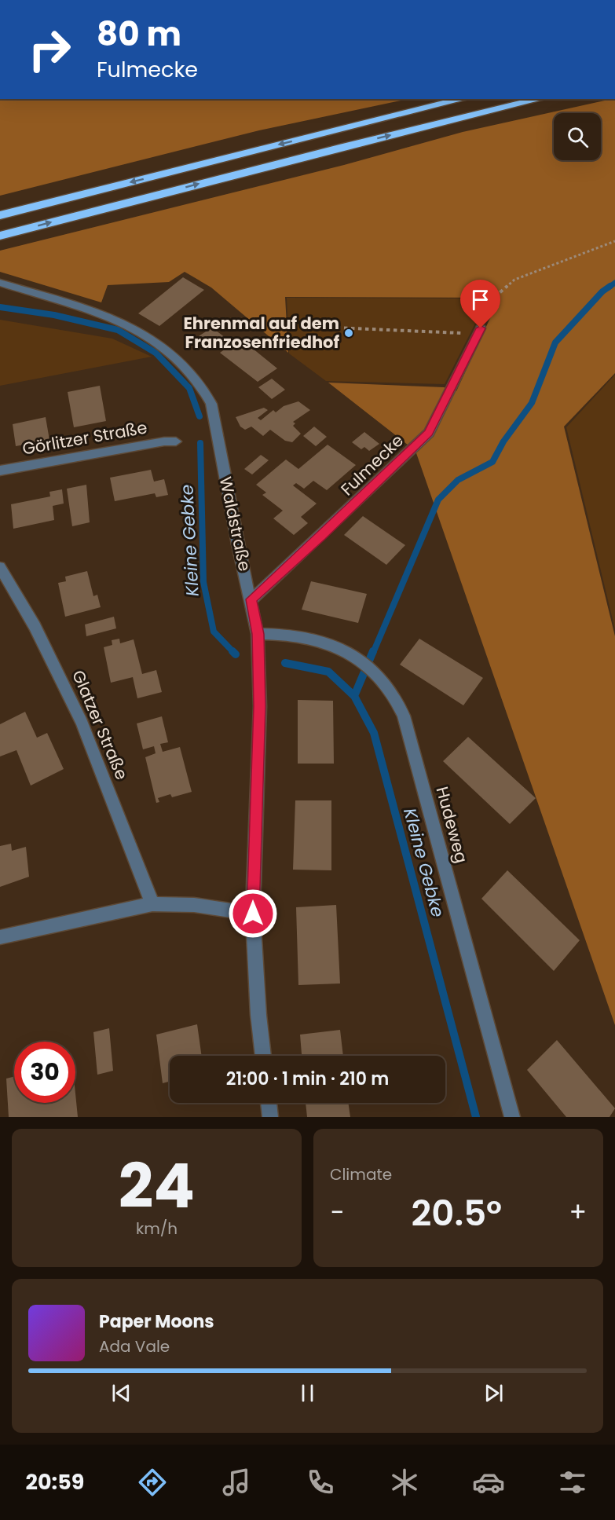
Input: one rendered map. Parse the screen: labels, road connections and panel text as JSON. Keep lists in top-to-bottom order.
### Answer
{
  "streets": {
    "street": [
      "Görlitzer Straße",
      "Fulmecke",
      "Waldstraße",
      "Glatzer Straße",
      "Hudeweg"
    ]
  },
  "crossings": [
    ["Fulmecke", "Waldstraße"],
    ["Waldstraße", "Hudeweg"]
  ],
  "water": ["Kleine Gebke"],
  "places": ["Ehrenmal auf dem Franzosenfriedhof"],
  "page": {
    "turn": ["80 m", "Fulmecke"],
    "limit": "30",
    "trip": "21:00 · 1 min · 210 m",
    "tile": [
      ["24", "km/h"],
      "Climate"
    ],
    "heat": ["−", "20.5°", "+"],
    "song": ["Paper Moons", "Ada Vale"],
    "tabs": "20:59"
  }
}
